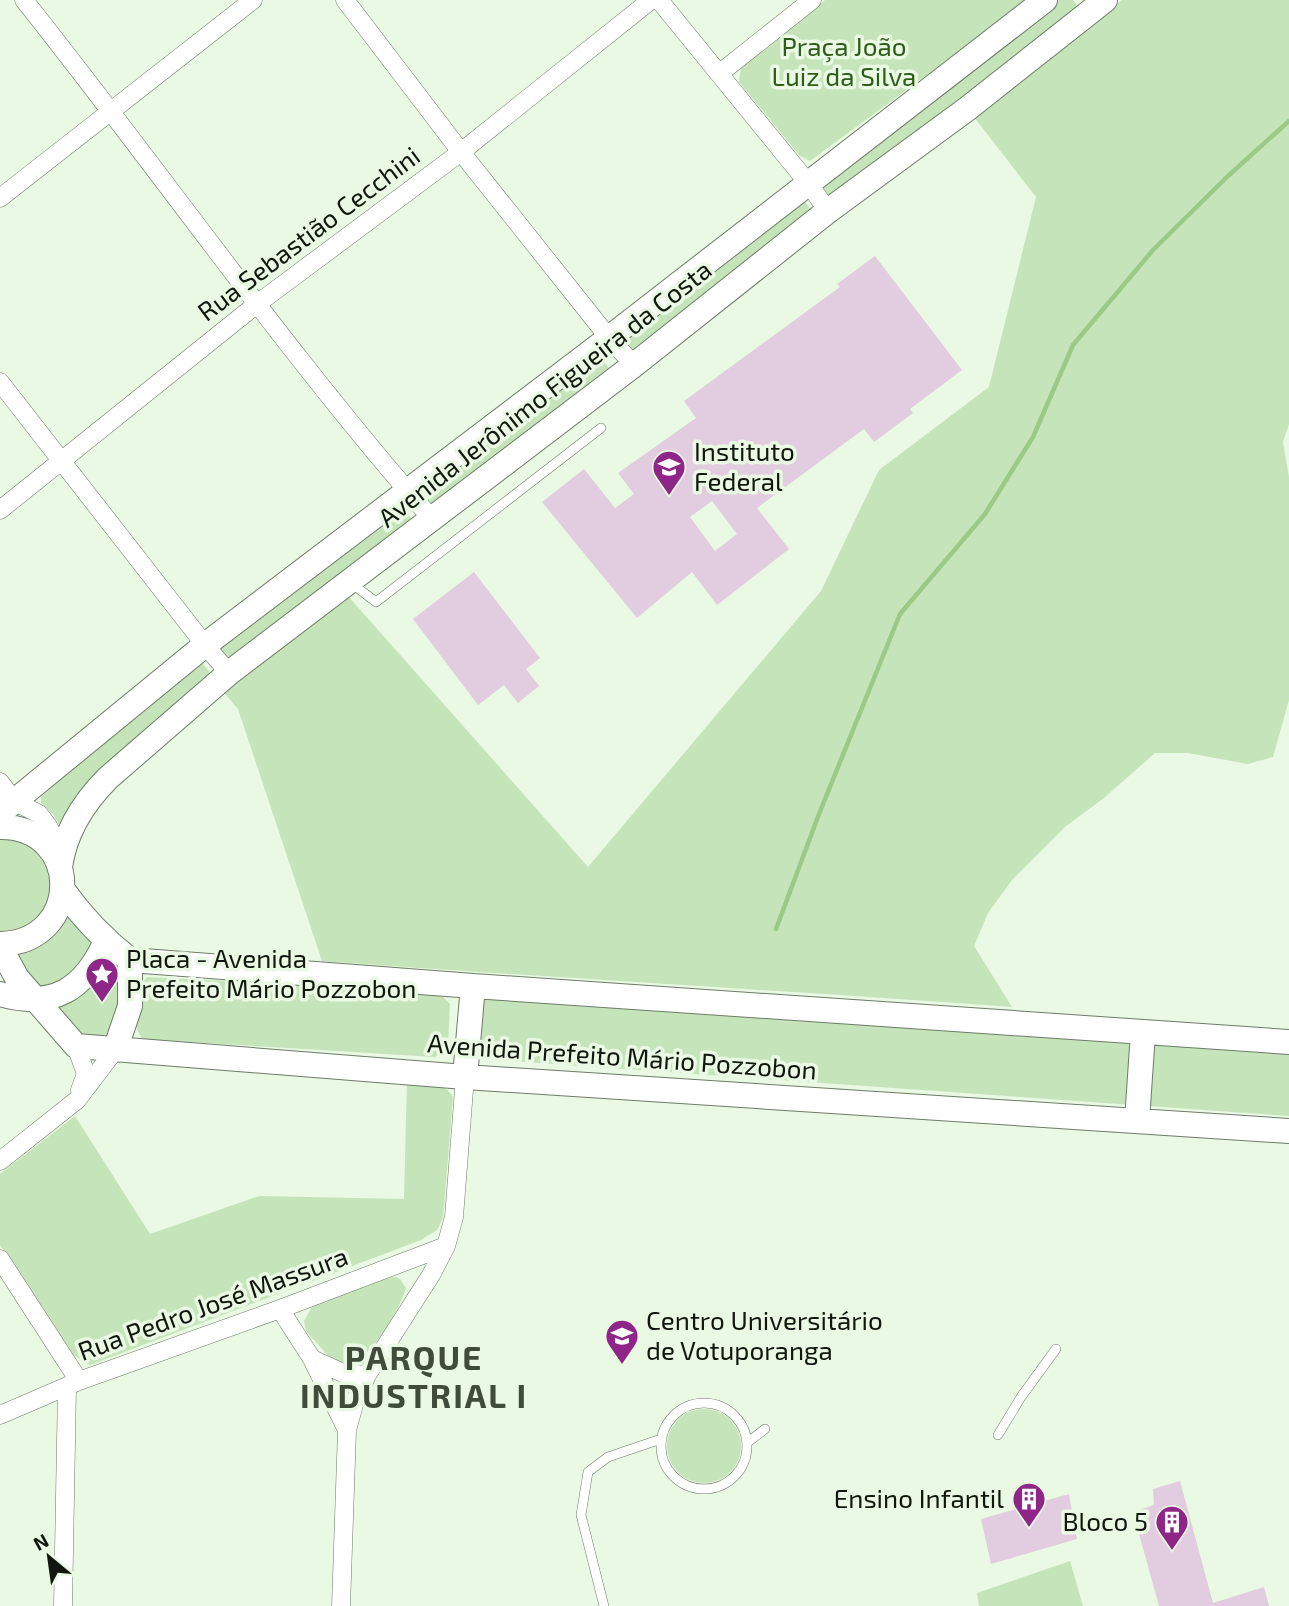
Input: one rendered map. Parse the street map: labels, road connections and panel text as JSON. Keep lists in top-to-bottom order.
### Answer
{
  "streets": {
    "main road": ["Avenida Jerônimo Figueira da Costa", "Avenida Prefeito Mário Pozzobon"],
    "street": ["Rua Sebastião Cecchini", "Rua Pedro José Massura"]
  },
  "districts": ["PARQUE INDUSTRIAL I"],
  "parks": ["Praça João Luiz da Silva"],
  "places": {
    "school or university": ["Instituto Federal", "Centro Universitário de Votuporanga"],
    "place": ["Placa - Avenida Prefeito Mário Pozzobon"],
    "building": ["Ensino Infantil", "Bloco 5"]
  },
  "north": "top left"
}
